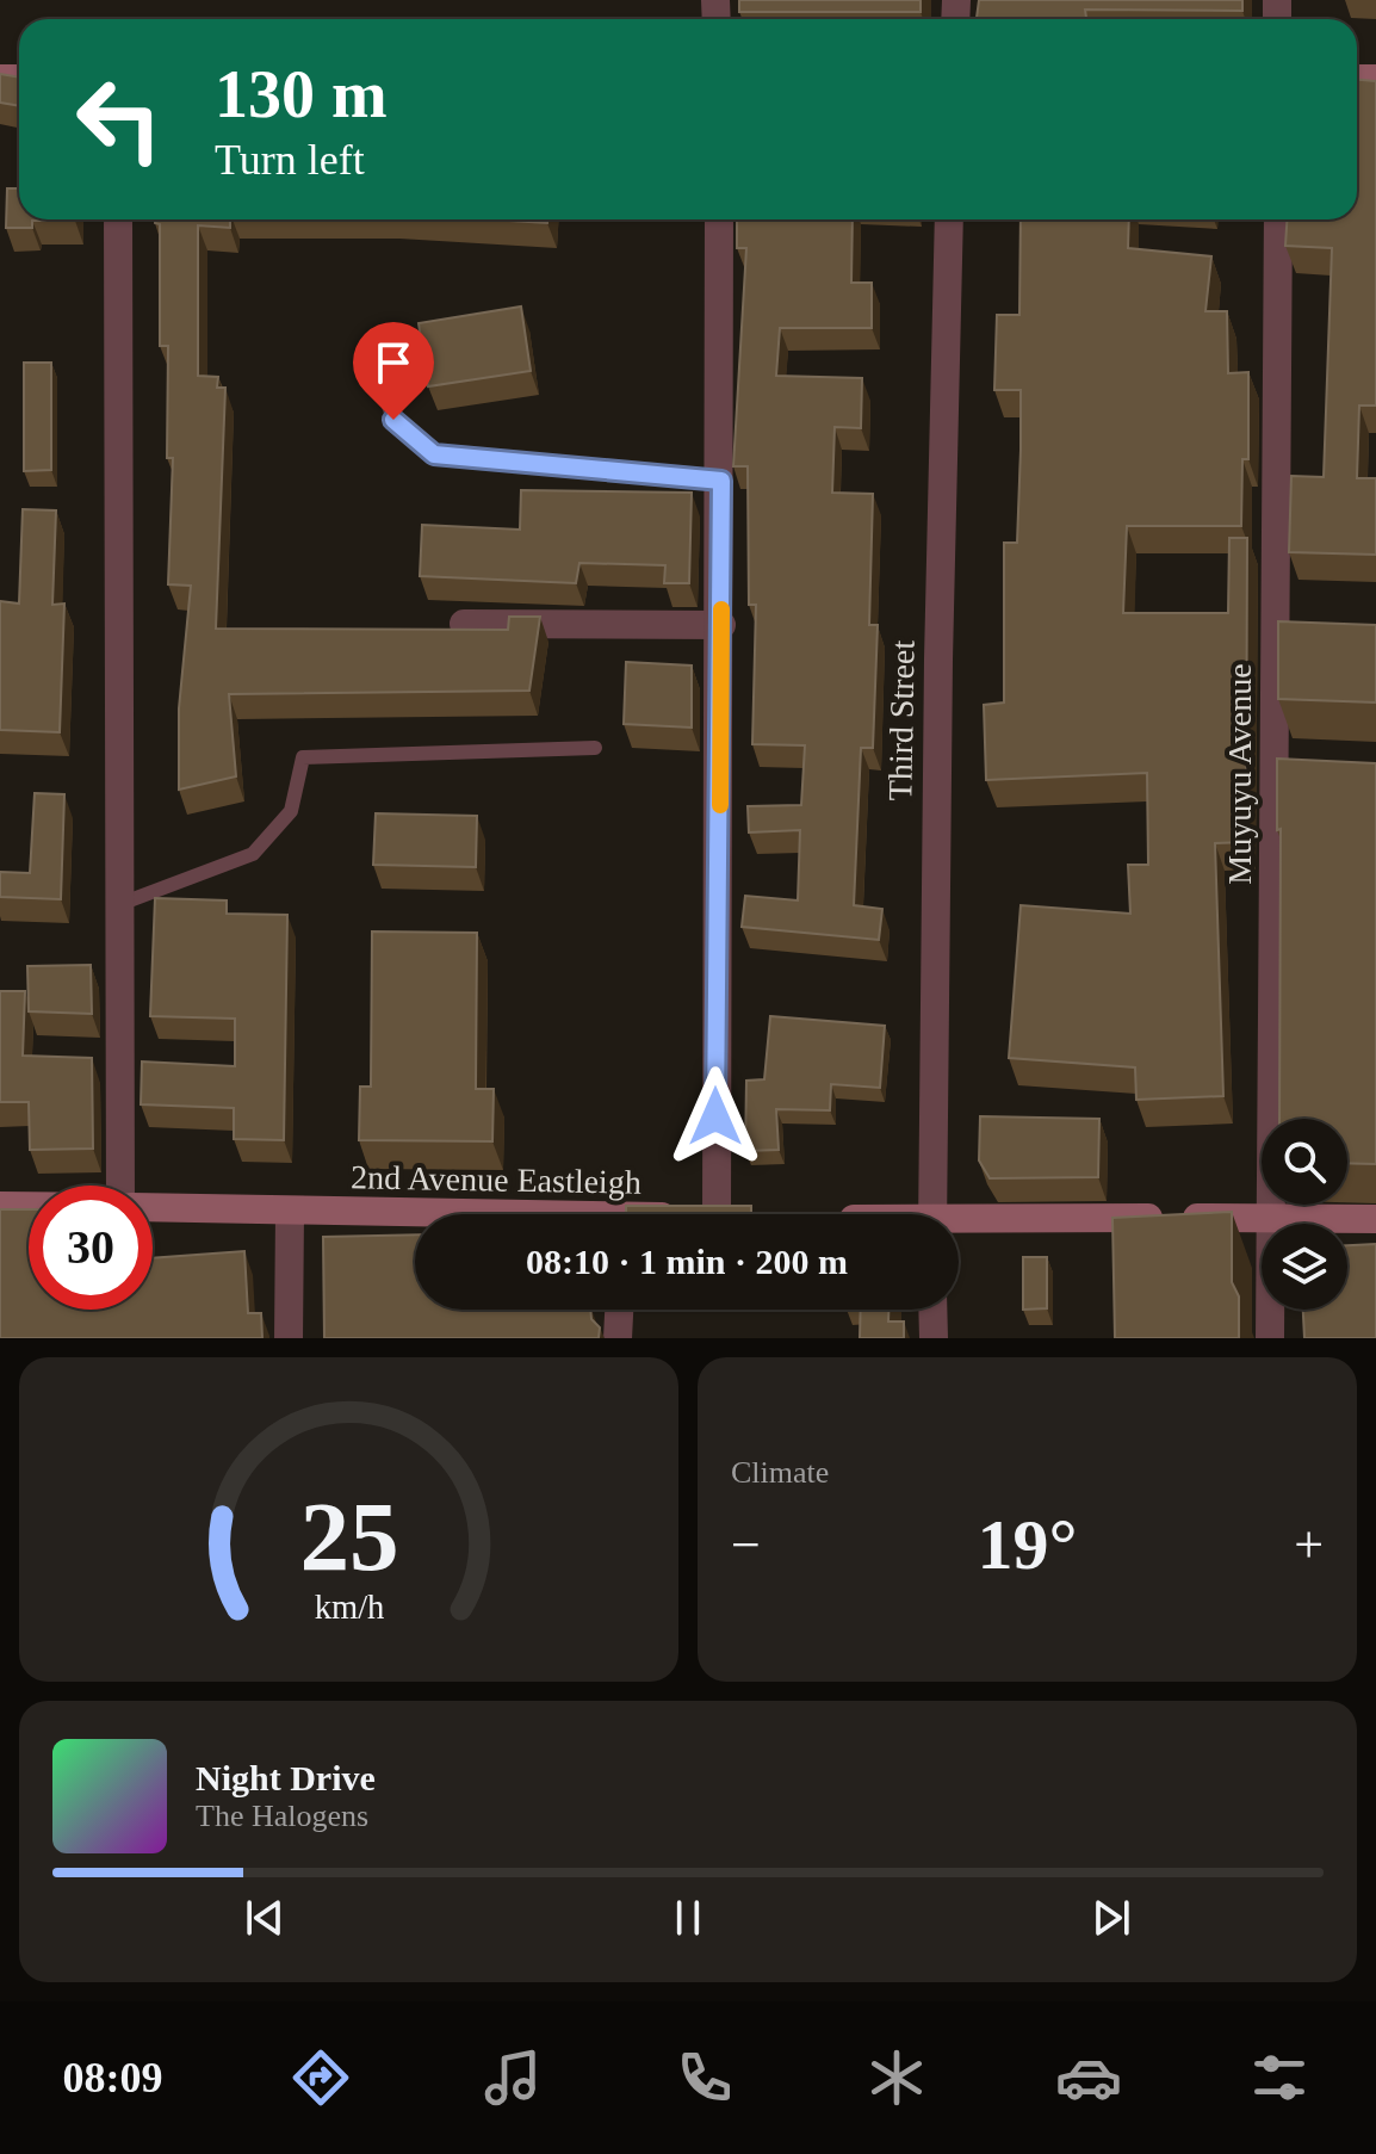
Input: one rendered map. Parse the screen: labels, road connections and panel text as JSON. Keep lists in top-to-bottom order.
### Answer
{
  "streets": {
    "street": ["Third Street", "Muyuyu Avenue", "2nd Avenue Eastleigh"]
  },
  "page": {
    "turn": ["130 m", "Turn left"],
    "limit": "30",
    "trip": "08:10 · 1 min · 200 m",
    "tile": "Climate",
    "heat": ["−", "19°", "+"],
    "song": ["Night Drive", "The Halogens"],
    "tabs": "08:09",
    "gauge": ["25", "km/h"]
  }
}
